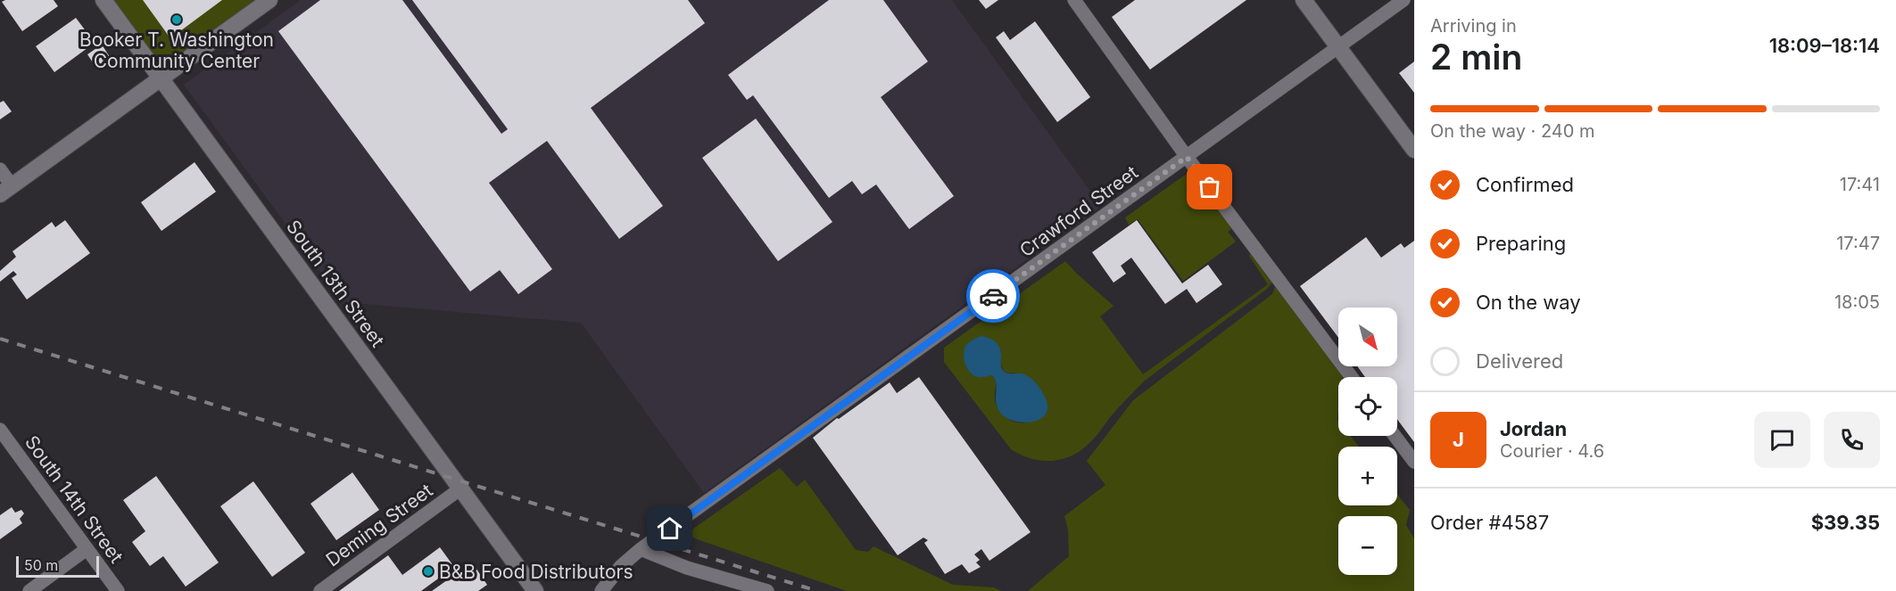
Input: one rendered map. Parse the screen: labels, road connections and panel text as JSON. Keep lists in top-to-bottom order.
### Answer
{
  "streets": {
    "main road": ["South 13th Street"],
    "street": ["Crawford Street", "South 14th Street", "Deming Street"]
  },
  "crossings": [
    ["South 13th Street", "Deming Street"]
  ],
  "places": ["Booker T. Washington Community Center", "B&B Food Distributors"],
  "scale_bar": "50 m",
  "north": "bottom right",
  "page": {
    "heading": ["2 min", "Arriving in", "18:09–18:14"],
    "panel": [
      "Jordan",
      "Courier · 4.6",
      "Order #4587",
      "$39.35"
    ],
    "bar": "On the way · 240 m",
    "list": [
      ["Confirmed", "17:41"],
      ["Preparing", "17:47"],
      ["On the way", "18:05"],
      "Delivered"
    ],
    "map_buttons": ["+", "−"],
    "round": "J",
    "scale": "50 m"
  }
}
